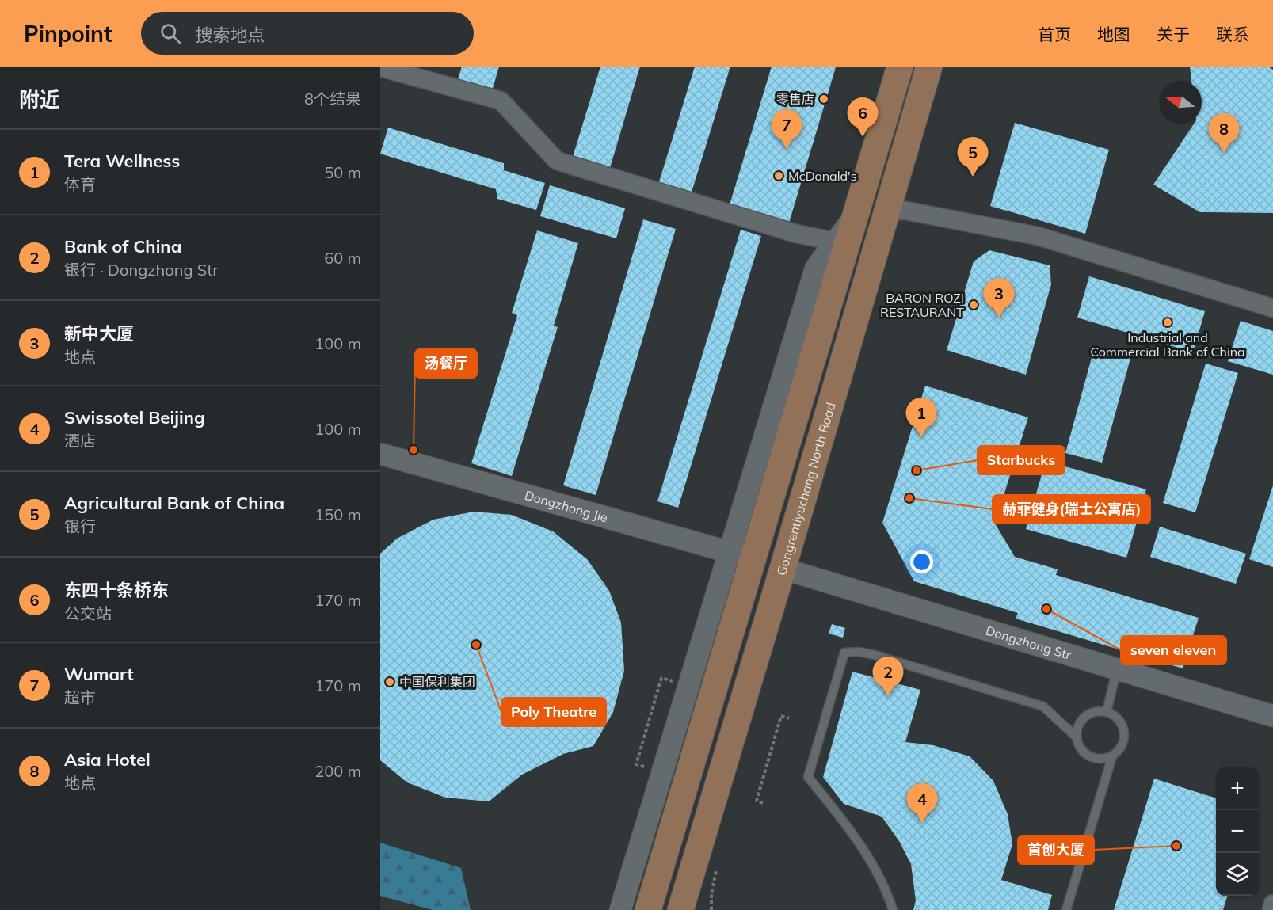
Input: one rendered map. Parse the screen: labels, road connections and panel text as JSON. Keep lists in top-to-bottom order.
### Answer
{
  "streets": {
    "main road": ["Gongrentiyuchang North Road"],
    "street": ["Dongzhong Jie", "Dongzhong Str"]
  },
  "crossings": [
    ["Gongrentiyuchang North Road", "Dongzhong Str"]
  ],
  "places": [
    "零售店",
    "McDonald's",
    "BARON ROZI RESTAURANT",
    "Industrial and Commercial Bank of China",
    "汤餐厅",
    "Starbucks",
    "赫菲健身(瑞士公寓店)",
    "seven eleven",
    "Poly Theatre",
    "中国保利集团",
    "首创大厦"
  ],
  "north": "left",
  "page": {
    "header": "Pinpoint",
    "search": "搜索地点",
    "nav": [
      "首页",
      "地图",
      "关于",
      "联系"
    ],
    "heading": ["附近", "8个结果"],
    "pins": [
      "6",
      "7",
      "8",
      "5",
      "3",
      "1",
      "2",
      "4"
    ],
    "list": [
      {
        "mark": "1",
        "name": "Tera Wellness",
        "note": "体育",
        "value": "50 m"
      },
      {
        "mark": "2",
        "name": "Bank of China",
        "note": "银行 · Dongzhong Str",
        "value": "60 m"
      },
      {
        "mark": "3",
        "name": "新中大厦",
        "note": "地点",
        "value": "100 m"
      },
      {
        "mark": "4",
        "name": "Swissotel Beijing",
        "note": "酒店",
        "value": "100 m"
      },
      {
        "mark": "5",
        "name": "Agricultural Bank of China",
        "note": "银行",
        "value": "150 m"
      },
      {
        "mark": "6",
        "name": "东四十条桥东",
        "note": "公交站",
        "value": "170 m"
      },
      {
        "mark": "7",
        "name": "Wumart",
        "note": "超市",
        "value": "170 m"
      },
      {
        "mark": "8",
        "name": "Asia Hotel",
        "note": "地点",
        "value": "200 m"
      }
    ],
    "map_buttons": ["+", "−"]
  }
}
